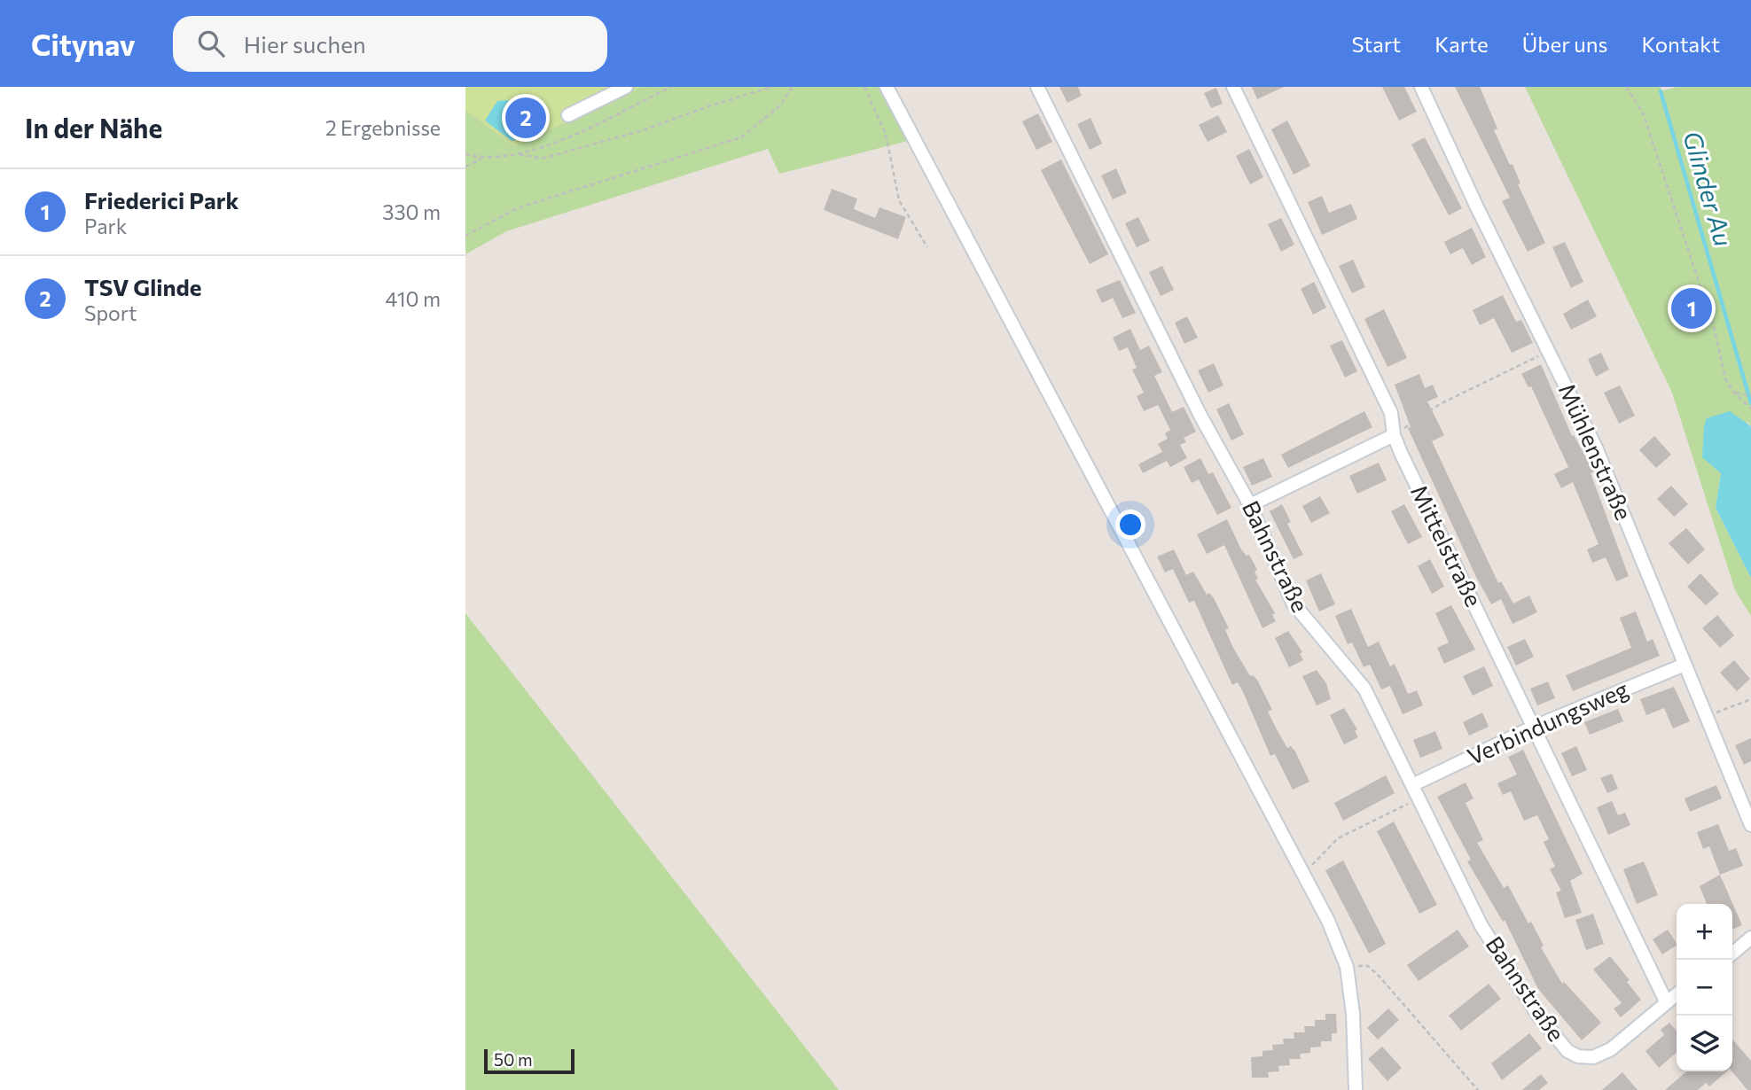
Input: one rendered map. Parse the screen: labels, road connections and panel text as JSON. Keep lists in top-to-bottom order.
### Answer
{
  "streets": {
    "street": [
      "Mühlenstraße",
      "Mittelstraße",
      "Bahnstraße",
      "Verbindungsweg"
    ]
  },
  "crossings": [
    ["Mühlenstraße", "Verbindungsweg"],
    ["Mittelstraße", "Bahnstraße"],
    ["Mittelstraße", "Verbindungsweg"],
    ["Bahnstraße", "Verbindungsweg"]
  ],
  "water": ["Glinder Au"],
  "scale_bar": "50 m",
  "page": {
    "header": "Citynav",
    "search": "Hier suchen",
    "nav": [
      "Start",
      "Karte",
      "Über uns",
      "Kontakt"
    ],
    "heading": ["In der Nähe", "2 Ergebnisse"],
    "pins": ["2", "1"],
    "list": [
      {
        "mark": "1",
        "name": "Friederici Park",
        "note": "Park",
        "value": "330 m"
      },
      {
        "mark": "2",
        "name": "TSV Glinde",
        "note": "Sport",
        "value": "410 m"
      }
    ],
    "map_buttons": ["+", "−"],
    "scale": "50 m"
  }
}
